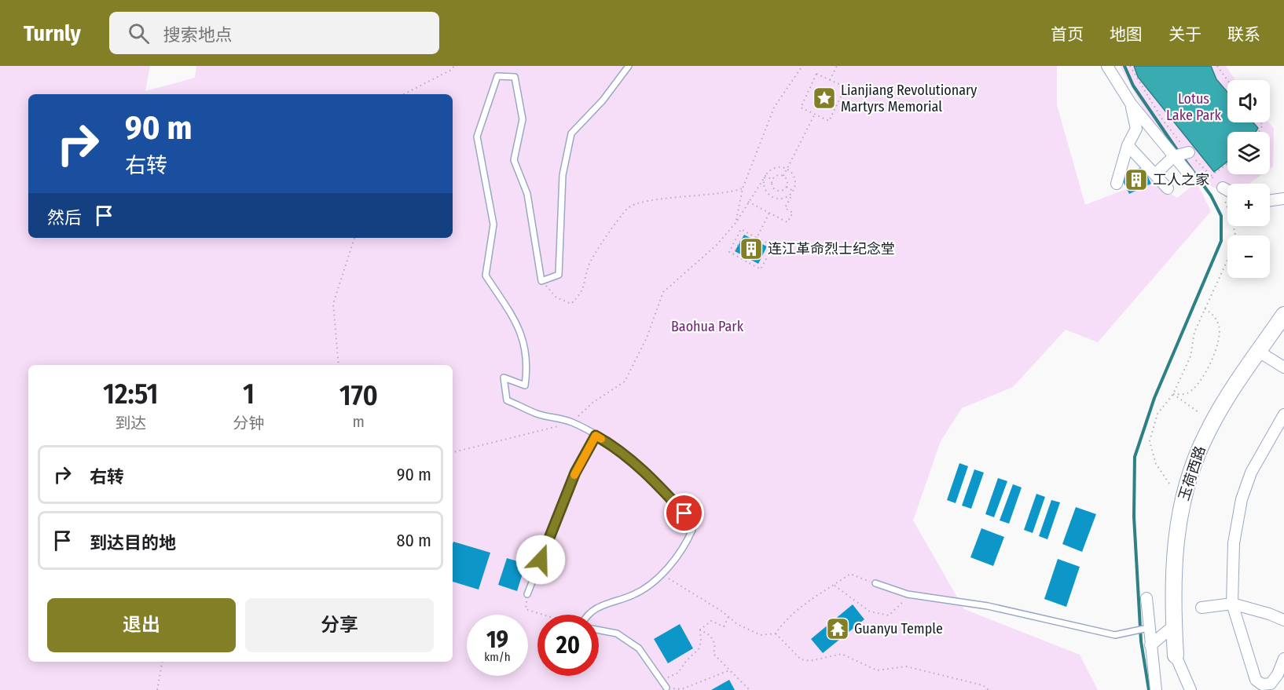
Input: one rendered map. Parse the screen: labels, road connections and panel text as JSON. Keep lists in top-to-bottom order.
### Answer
{
  "streets": {
    "main road": ["玉荷西路"]
  },
  "parks": ["Lotus Lake Park", "Baohua Park"],
  "places": {
    "place": ["Lianjiang Revolutionary Martyrs Memorial"],
    "building": ["工人之家", "连江革命烈士纪念堂"],
    "temple": ["Guanyu Temple"]
  },
  "page": {
    "header": "Turnly",
    "search": "搜索地点",
    "nav": [
      "首页",
      "地图",
      "关于",
      "联系"
    ],
    "map_buttons": ["+", "−"],
    "turn": ["90 m", "右转"],
    "then": "然后",
    "eta": [
      "12:51",
      "到达",
      "1",
      "分钟",
      "170",
      "m"
    ],
    "list": [
      {
        "name": "右转",
        "value": "90 m"
      },
      {
        "name": "到达目的地",
        "value": "80 m"
      }
    ],
    "buttons": ["退出", "分享"],
    "speed": "19 km/h",
    "limit": "20"
  }
}
